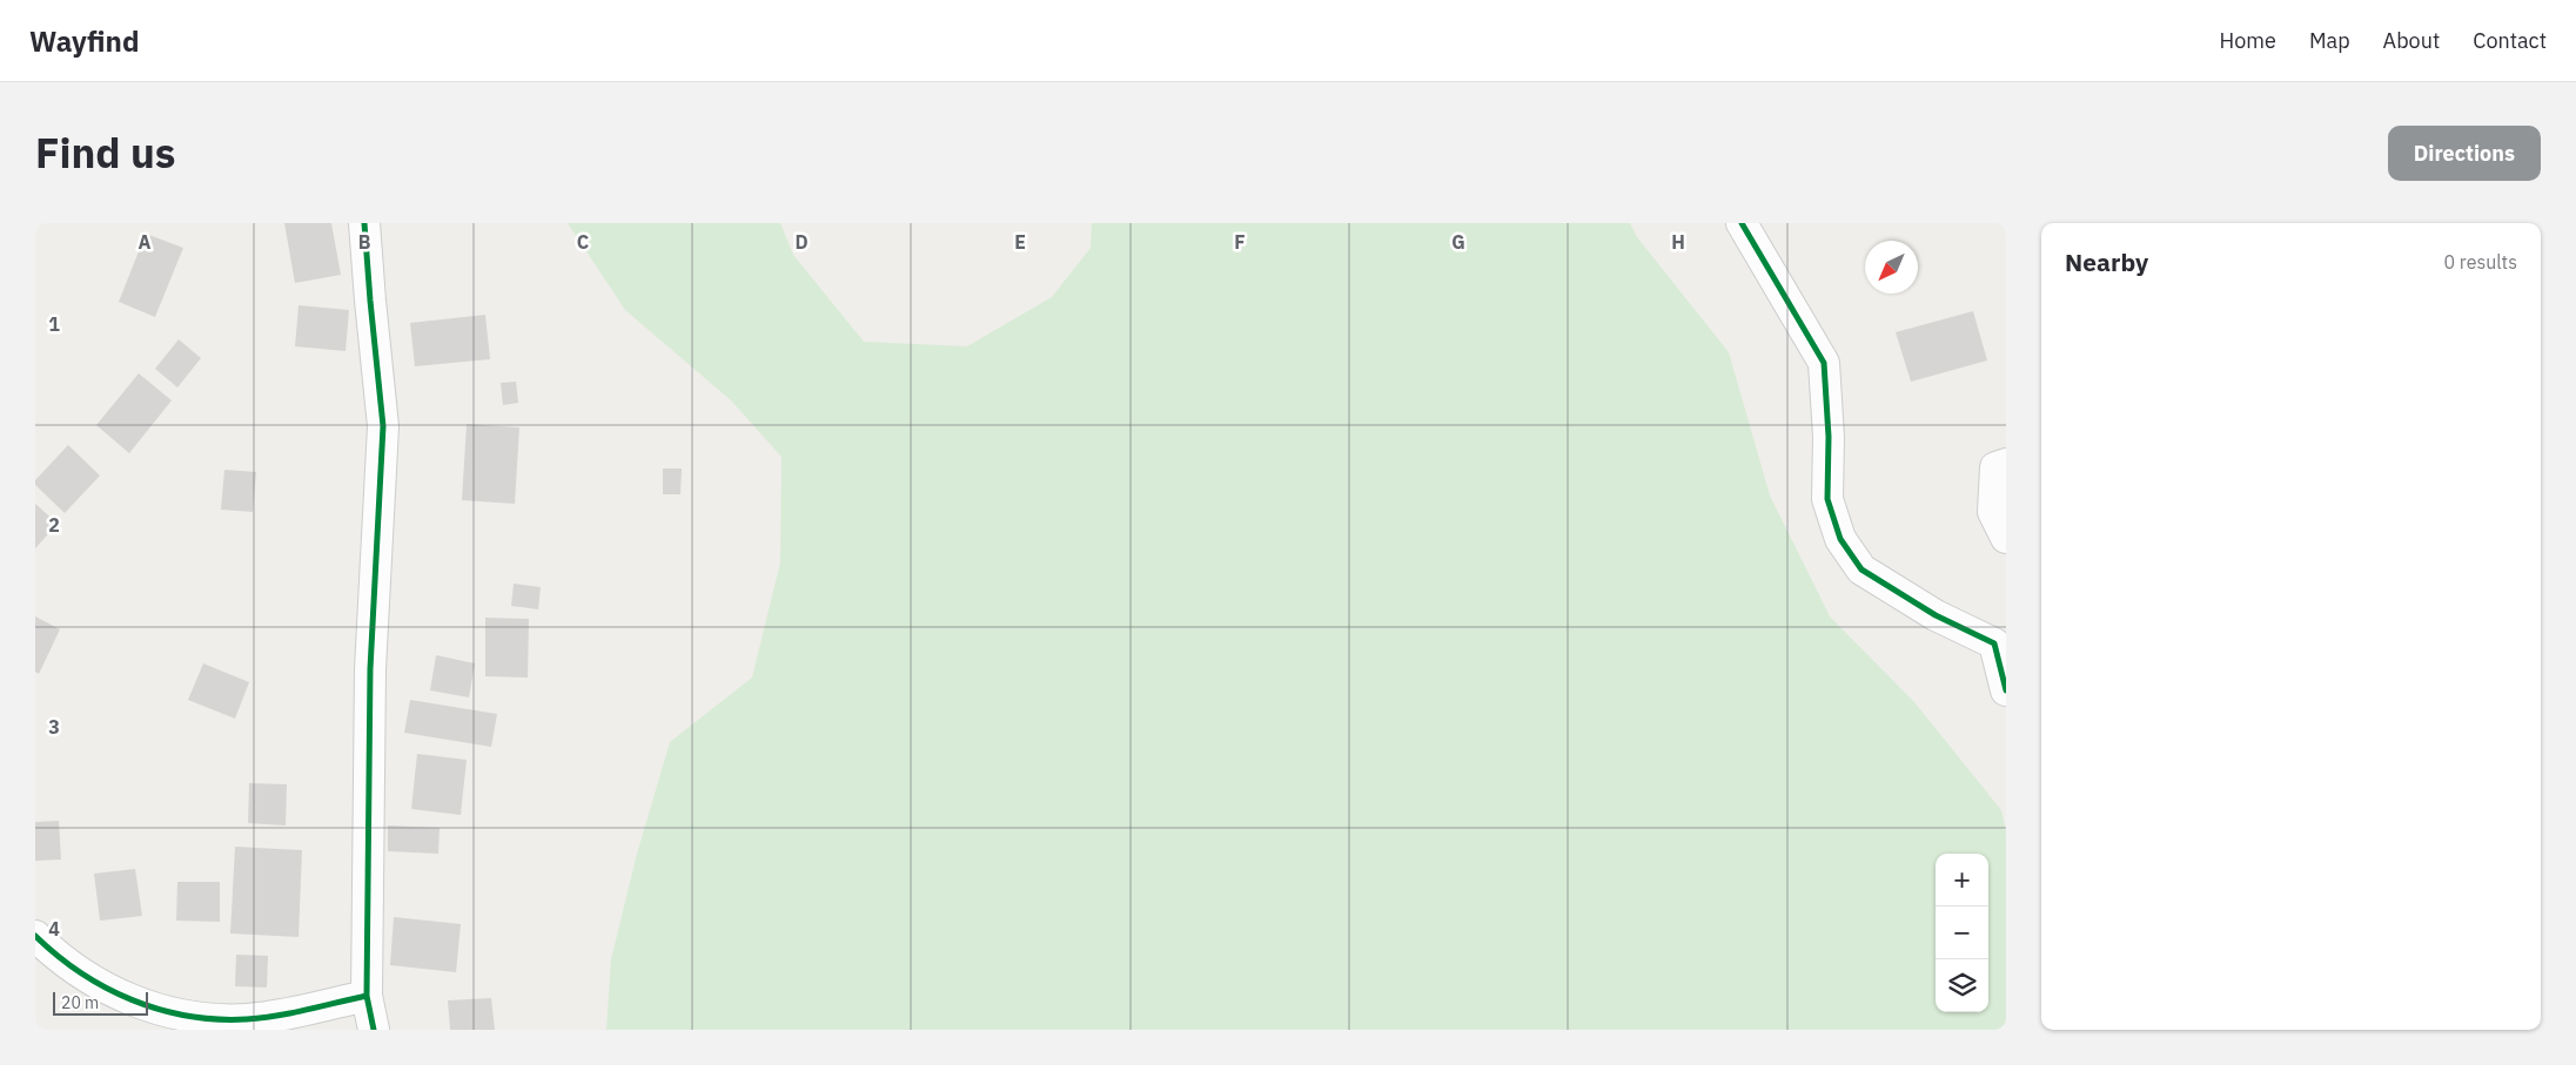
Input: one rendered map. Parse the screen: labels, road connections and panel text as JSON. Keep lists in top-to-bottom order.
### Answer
{
  "scale_bar": "20 m",
  "north": "bottom left",
  "page": {
    "header": "Wayfind",
    "nav": [
      "Home",
      "Map",
      "About",
      "Contact"
    ],
    "title": "Find us",
    "buttons": "Directions",
    "heading": ["Nearby", "0 results"],
    "map_buttons": ["+", "−"],
    "scale": "20 m"
  },
  "grid": {
    "columns": [
      "A",
      "B",
      "C",
      "D",
      "E",
      "F",
      "G",
      "H"
    ],
    "rows": [
      "1",
      "2",
      "3",
      "4"
    ]
  }
}
